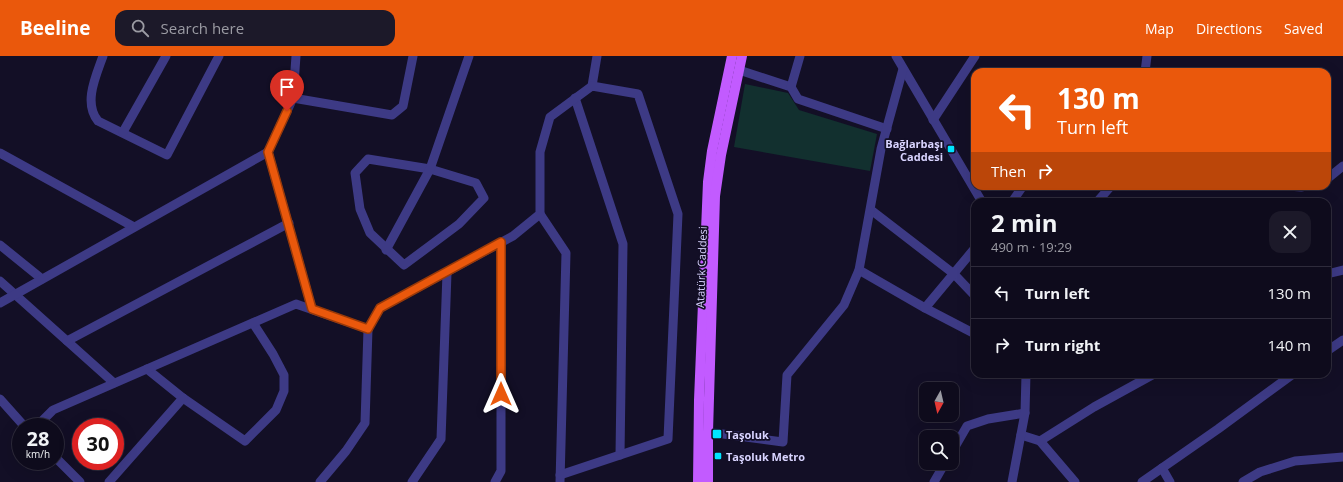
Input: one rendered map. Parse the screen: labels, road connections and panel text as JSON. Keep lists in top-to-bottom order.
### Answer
{
  "streets": {
    "main road": ["Atatürk Caddesi"]
  },
  "places": {
    "transit": ["Bağlarbaşı Caddesi", "Taşoluk", "Taşoluk Metro"]
  },
  "north": "bottom",
  "page": {
    "header": "Beeline",
    "search": "Search here",
    "nav": ["Map", "Directions", "Saved"],
    "turn": ["130 m", "Turn left"],
    "then": "Then",
    "heading": ["2 min", "490 m · 19:29"],
    "list": [
      {
        "name": "Turn left",
        "value": "130 m"
      },
      {
        "name": "Turn right",
        "value": "140 m"
      }
    ],
    "speed": "28 km/h",
    "limit": "30"
  }
}
